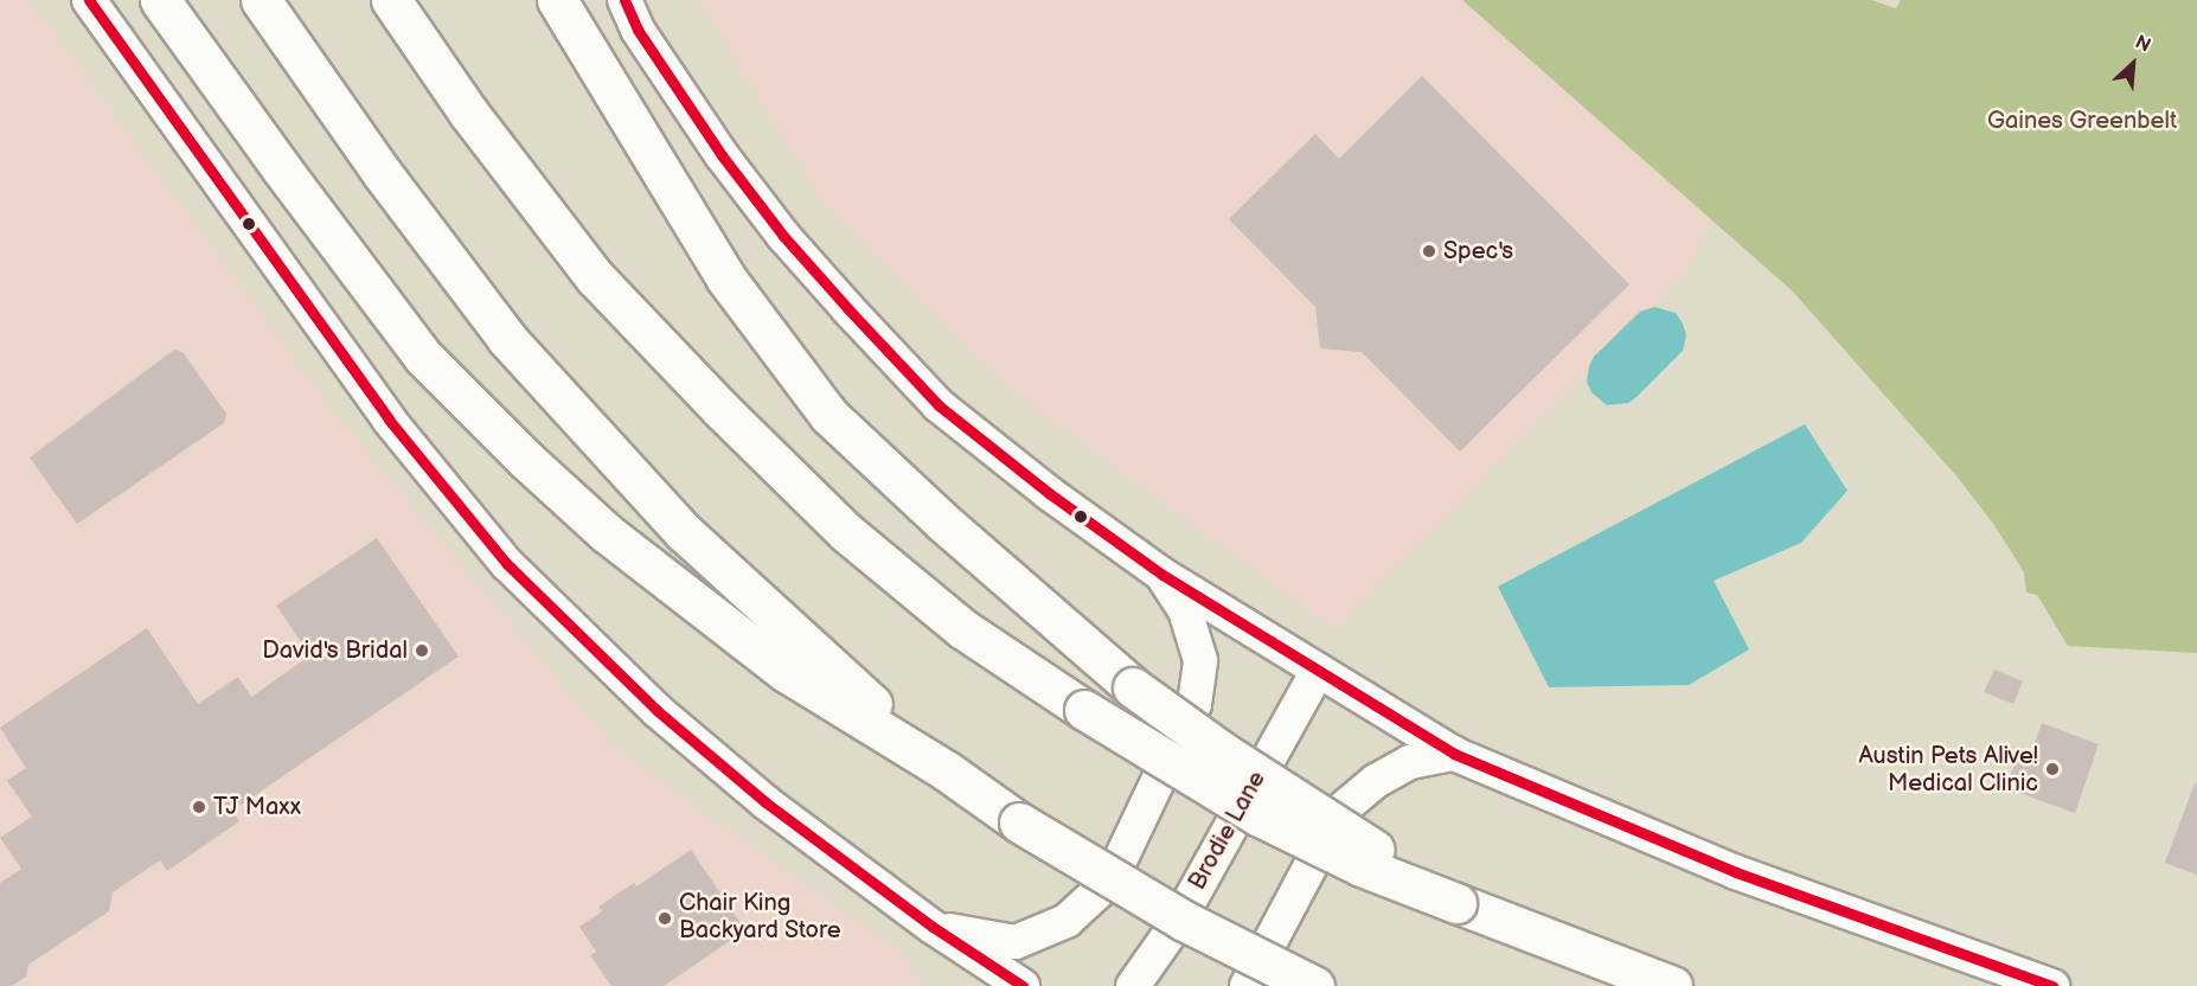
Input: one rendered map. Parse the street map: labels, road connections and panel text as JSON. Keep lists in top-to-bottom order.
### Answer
{
  "streets": {
    "main road": ["Brodie Lane"]
  },
  "parks": ["Gaines Greenbelt"],
  "places": [
    "Spec's",
    "David's Bridal",
    "Austin Pets Alive! Medical Clinic",
    "TJ Maxx",
    "Chair King Backyard Store"
  ],
  "north": "top right"
}
